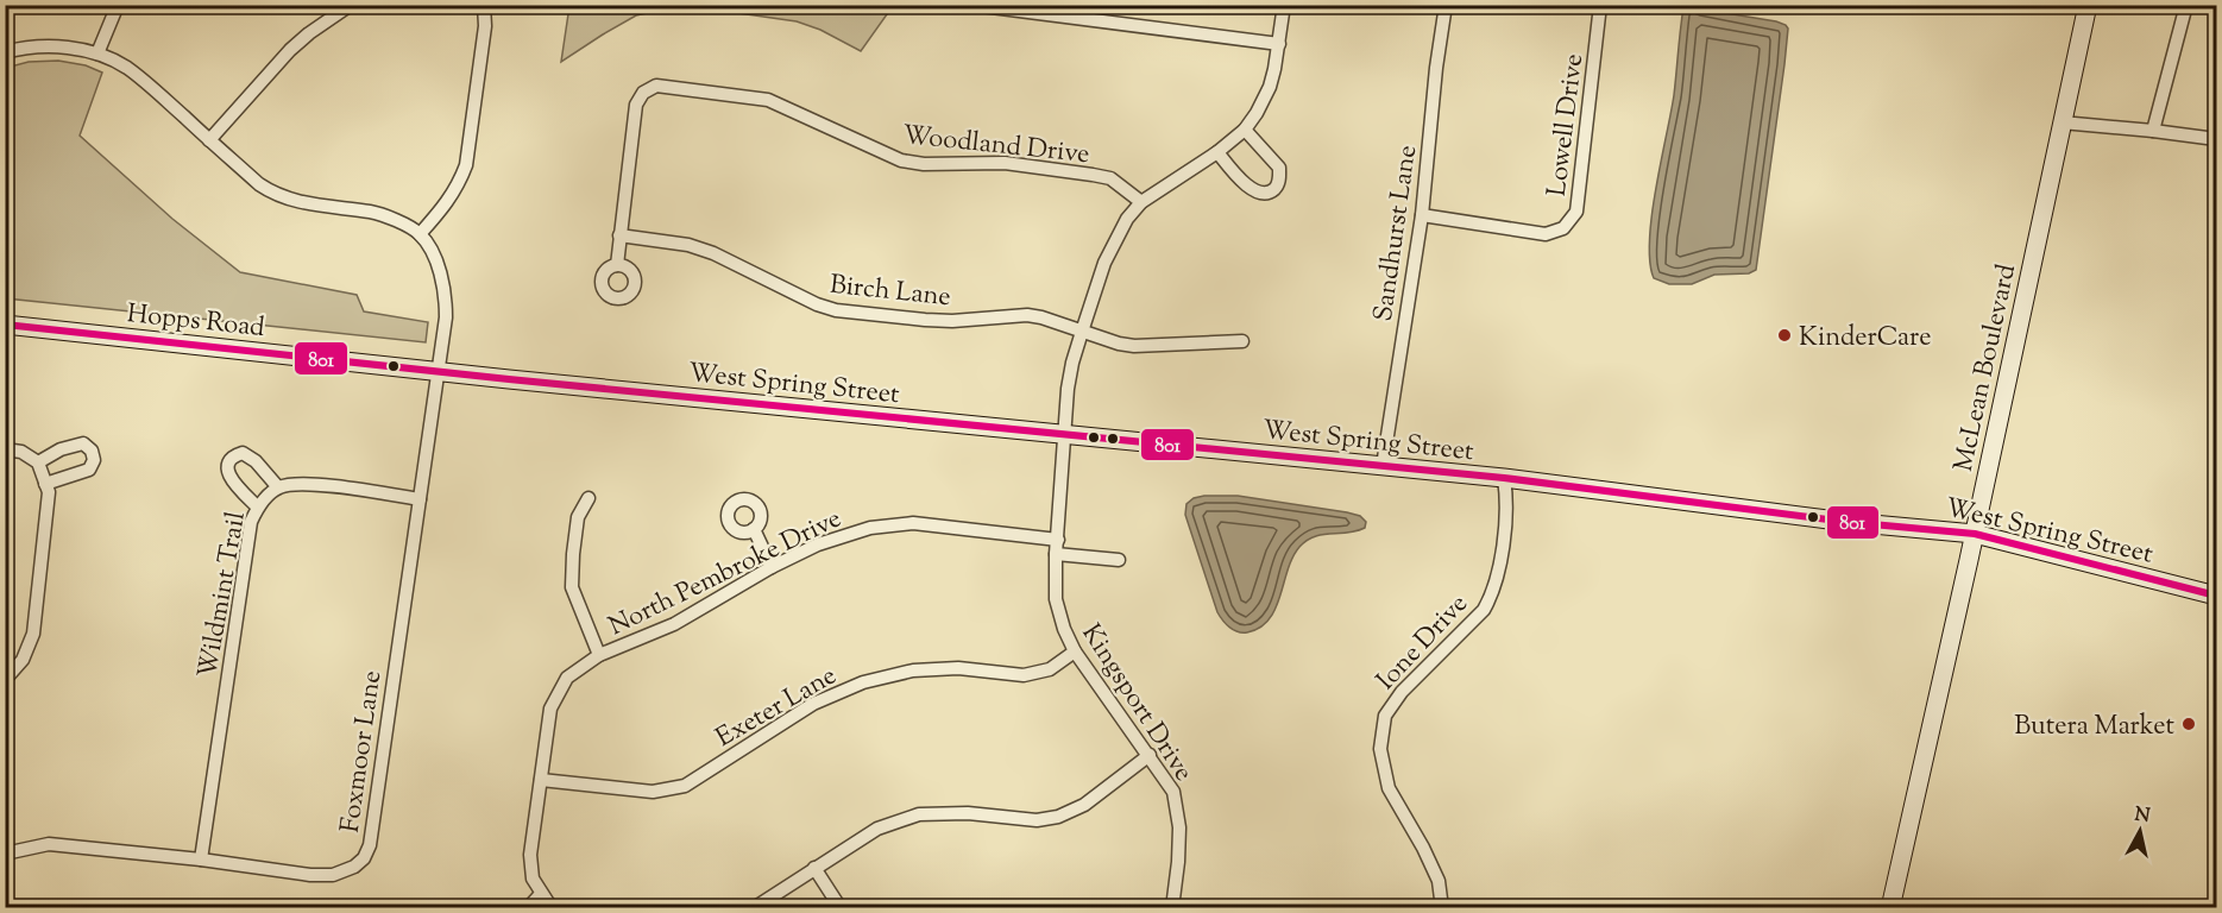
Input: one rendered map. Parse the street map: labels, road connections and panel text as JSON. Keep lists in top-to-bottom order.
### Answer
{
  "streets": {
    "main road": ["Hopps Road", "McLean Boulevard", "West Spring Street"],
    "street": [
      "Lowell Drive",
      "Woodland Drive",
      "Sandhurst Lane",
      "Birch Lane",
      "North Pembroke Drive",
      "Wildmint Trail",
      "Ione Drive",
      "Kingsport Drive",
      "Exeter Lane",
      "Foxmoor Lane"
    ]
  },
  "crossings": [
    ["Lowell Drive", "Sandhurst Lane"],
    ["Woodland Drive", "Birch Lane"],
    ["Woodland Drive", "Kingsport Drive"],
    ["Sandhurst Lane", "West Spring Street"],
    ["Birch Lane", "Kingsport Drive"],
    ["Hopps Road", "West Spring Street"],
    ["Hopps Road", "Foxmoor Lane"],
    ["McLean Boulevard", "West Spring Street"],
    ["West Spring Street", "Ione Drive"],
    ["West Spring Street", "Kingsport Drive"],
    ["North Pembroke Drive", "Kingsport Drive"],
    ["North Pembroke Drive", "Exeter Lane"],
    ["Wildmint Trail", "Foxmoor Lane"],
    ["Kingsport Drive", "Exeter Lane"]
  ],
  "places": ["KinderCare", "Butera Market"],
  "lines": ["transit line 801"],
  "north": "top"
}
